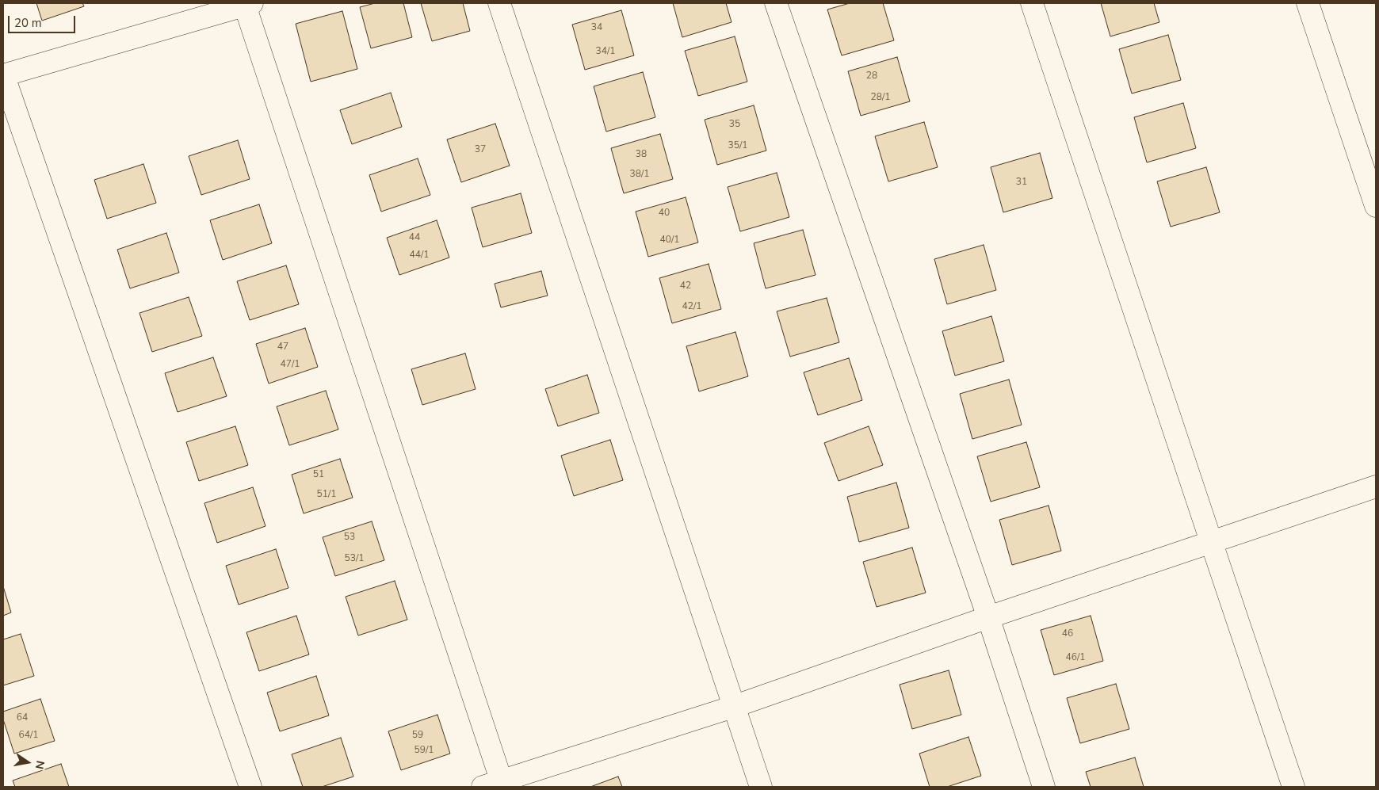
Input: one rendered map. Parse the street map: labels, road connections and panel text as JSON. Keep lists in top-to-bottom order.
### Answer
{
  "house_numbers": [
    "34",
    "34/1",
    "28",
    "28/1",
    "35",
    "35/1",
    "37",
    "38",
    "38/1",
    "31",
    "40",
    "44",
    "40/1",
    "44/1",
    "42",
    "42/1",
    "47",
    "47/1",
    "51",
    "51/1",
    "53",
    "53/1",
    "46",
    "46/1",
    "64",
    "64/1",
    "59",
    "59/1"
  ],
  "scale_bar": "20 m",
  "north": "right"
}
